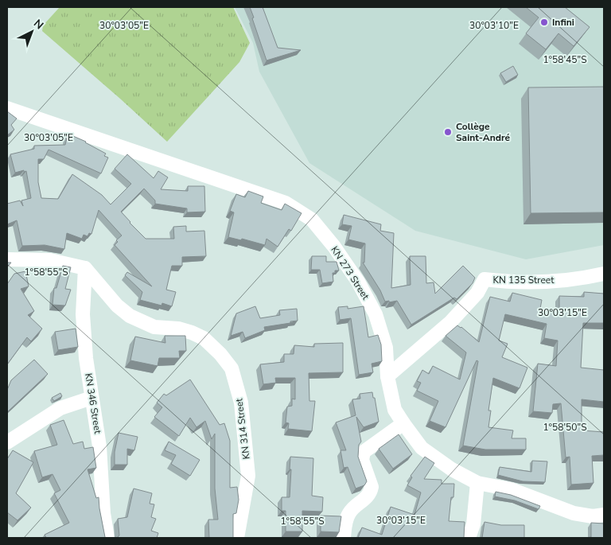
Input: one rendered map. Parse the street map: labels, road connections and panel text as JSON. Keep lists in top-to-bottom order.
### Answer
{
  "streets": {
    "street": [
      "KN 273 Street",
      "KN 135 Street",
      "KN 346 Street",
      "KN 314 Street"
    ]
  },
  "crossings": [
    ["KN 273 Street", "KN 135 Street"],
    ["KN 346 Street", "KN 314 Street"]
  ],
  "places": ["Infini", "Collège Saint-André"],
  "north": "top right",
  "coordinates": [
    "30°03'05\"E",
    "30°03'10\"E",
    "1°58'45\"S",
    "1°58'55\"S",
    "30°03'15\"E",
    "1°58'50\"S"
  ]
}
